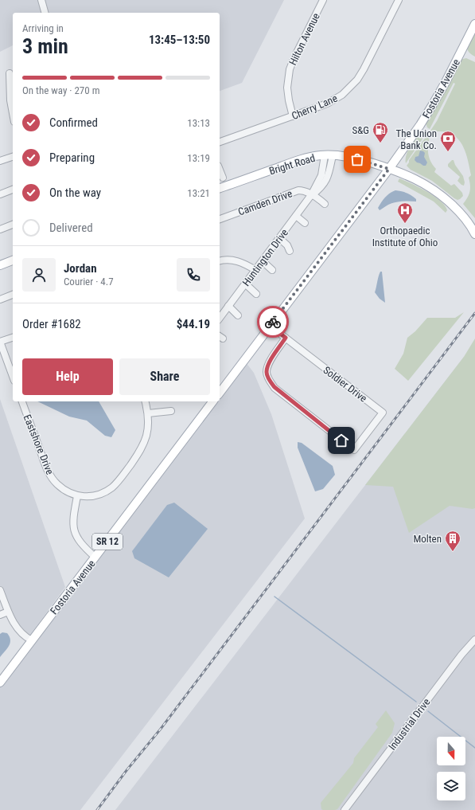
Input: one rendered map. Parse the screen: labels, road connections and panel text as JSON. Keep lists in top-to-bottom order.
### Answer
{
  "streets": {
    "main road": ["Fostoria Avenue", "Bright Road", "SR 12"],
    "street": [
      "Hilton Avenue",
      "Cherry Lane",
      "Camden Drive",
      "Huntington Drive",
      "Soldier Drive",
      "Eastshore Drive",
      "Industrial Drive"
    ]
  },
  "crossings": [
    ["Hilton Avenue", "Cherry Lane"],
    ["Fostoria Avenue", "Bright Road"],
    ["Fostoria Avenue", "Soldier Drive"],
    ["Bright Road", "Huntington Drive"],
    ["Camden Drive", "Huntington Drive"]
  ],
  "places": {
    "fuel station": ["S&G"],
    "bank": ["The Union Bank Co."],
    "hospital": ["Orthopaedic Institute of Ohio"],
    "building": ["Molten"]
  },
  "north": "bottom",
  "page": {
    "heading": ["3 min", "Arriving in", "13:45–13:50"],
    "panel": [
      "Jordan",
      "Courier · 4.7",
      "Order #1682",
      "$44.19"
    ],
    "bar": "On the way · 270 m",
    "list": [
      ["Confirmed", "13:13"],
      ["Preparing", "13:19"],
      ["On the way", "13:21"],
      "Delivered"
    ],
    "buttons": ["Help", "Share"]
  }
}
